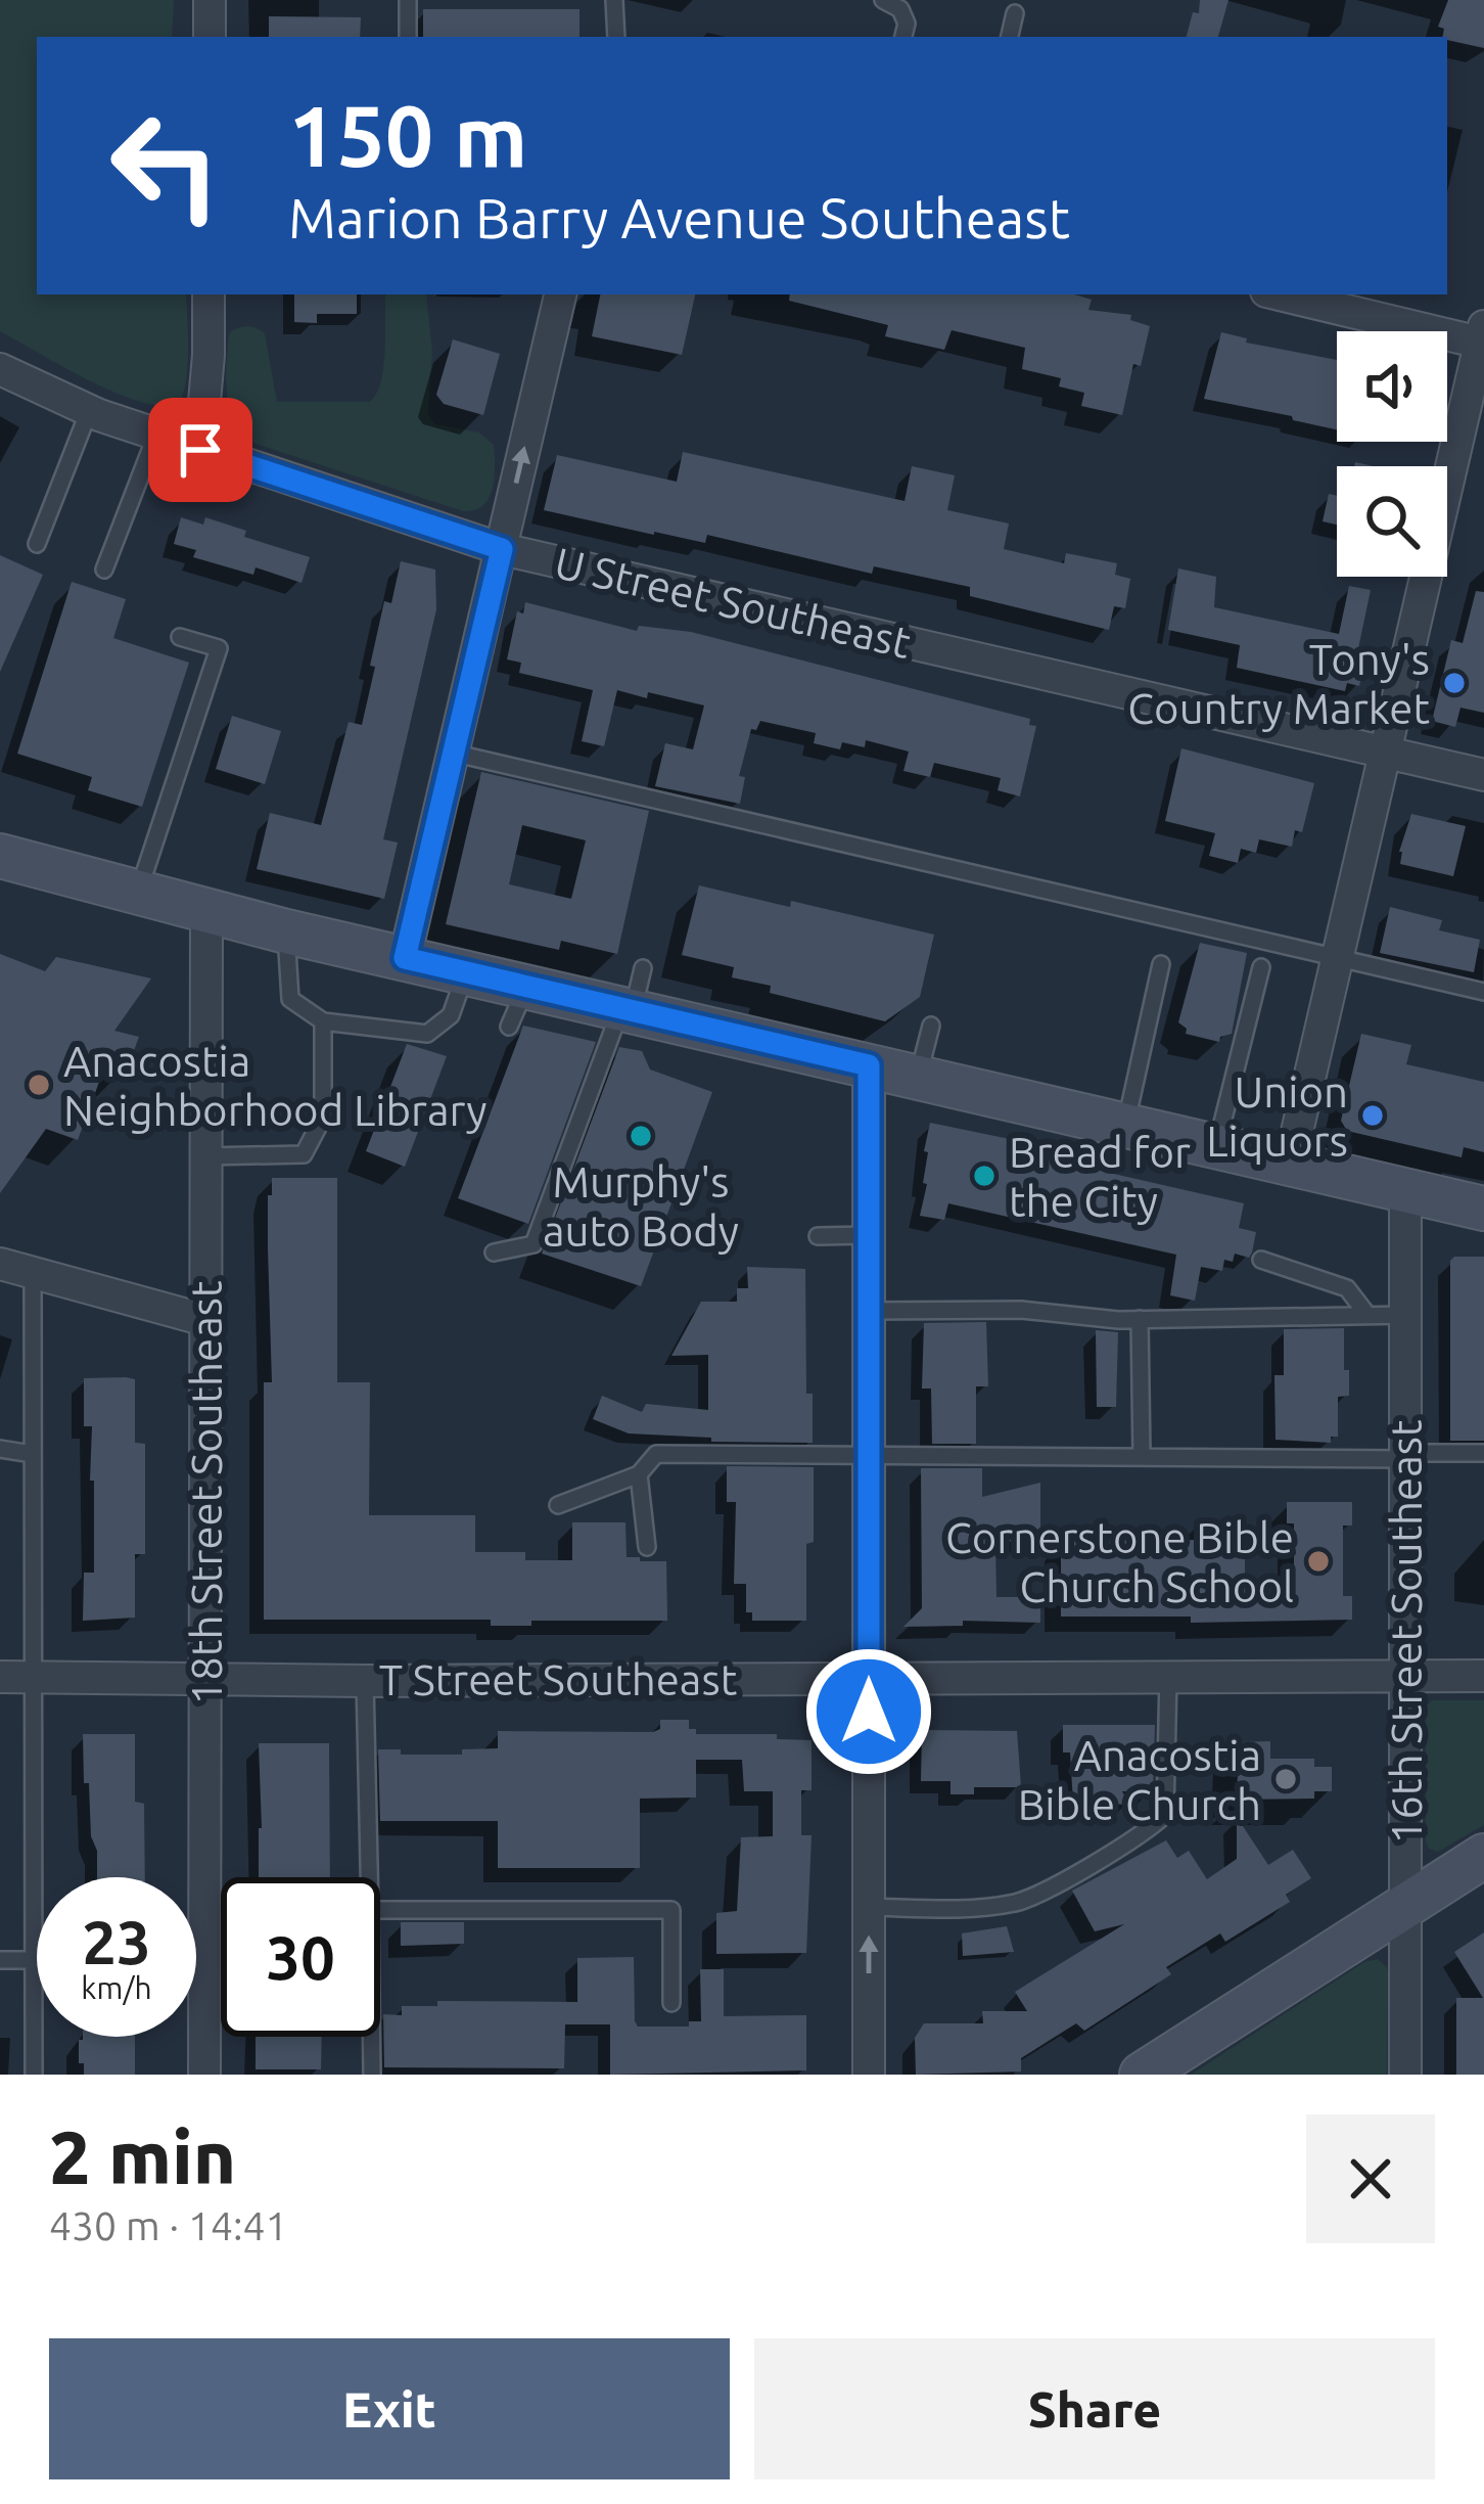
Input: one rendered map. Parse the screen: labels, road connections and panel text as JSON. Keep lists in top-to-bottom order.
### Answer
{
  "streets": {
    "street": [
      "U Street Southeast",
      "18th Street Southeast",
      "16th Street Southeast",
      "T Street Southeast"
    ]
  },
  "crossings": [
    ["18th Street Southeast", "T Street Southeast"],
    ["16th Street Southeast", "T Street Southeast"]
  ],
  "places": [
    "Tony's Country Market",
    "Anacostia Neighborhood Library",
    "Union Liquors",
    "Murphy's auto Body",
    "Bread for the City",
    "Cornerstone Bible Church School",
    "Anacostia Bible Church"
  ],
  "page": {
    "turn": ["150 m", "Marion Barry Avenue Southeast"],
    "speed": "23 km/h",
    "limit": "30",
    "heading": ["2 min", "430 m · 14:41"],
    "buttons": ["Exit", "Share"]
  }
}
